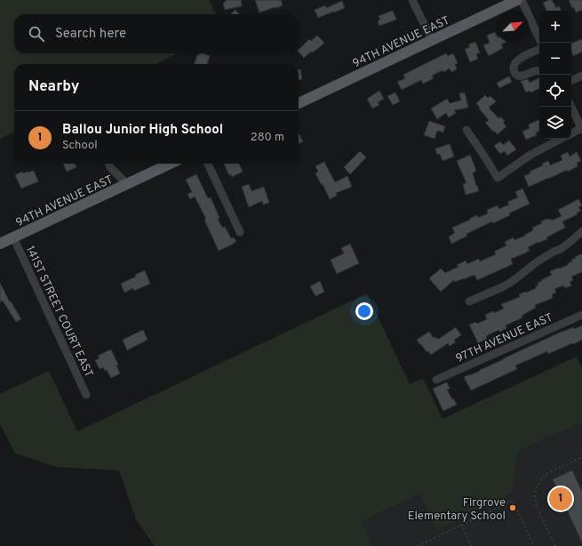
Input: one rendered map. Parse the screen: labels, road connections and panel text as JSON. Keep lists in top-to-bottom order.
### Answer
{
  "streets": {
    "main road": ["94TH AVENUE EAST"],
    "street": ["141ST STREET COURT EAST", "97TH AVENUE EAST"]
  },
  "crossings": [
    ["94TH AVENUE EAST", "141ST STREET COURT EAST"]
  ],
  "places": ["Firgrove Elementary School"],
  "north": "top right",
  "page": {
    "map_buttons": ["+", "−"],
    "search": "Search here",
    "heading": "Nearby",
    "list": [
      {
        "mark": "1",
        "name": "Ballou Junior High School",
        "note": "School",
        "value": "280 m"
      }
    ],
    "pins": "1"
  }
}
